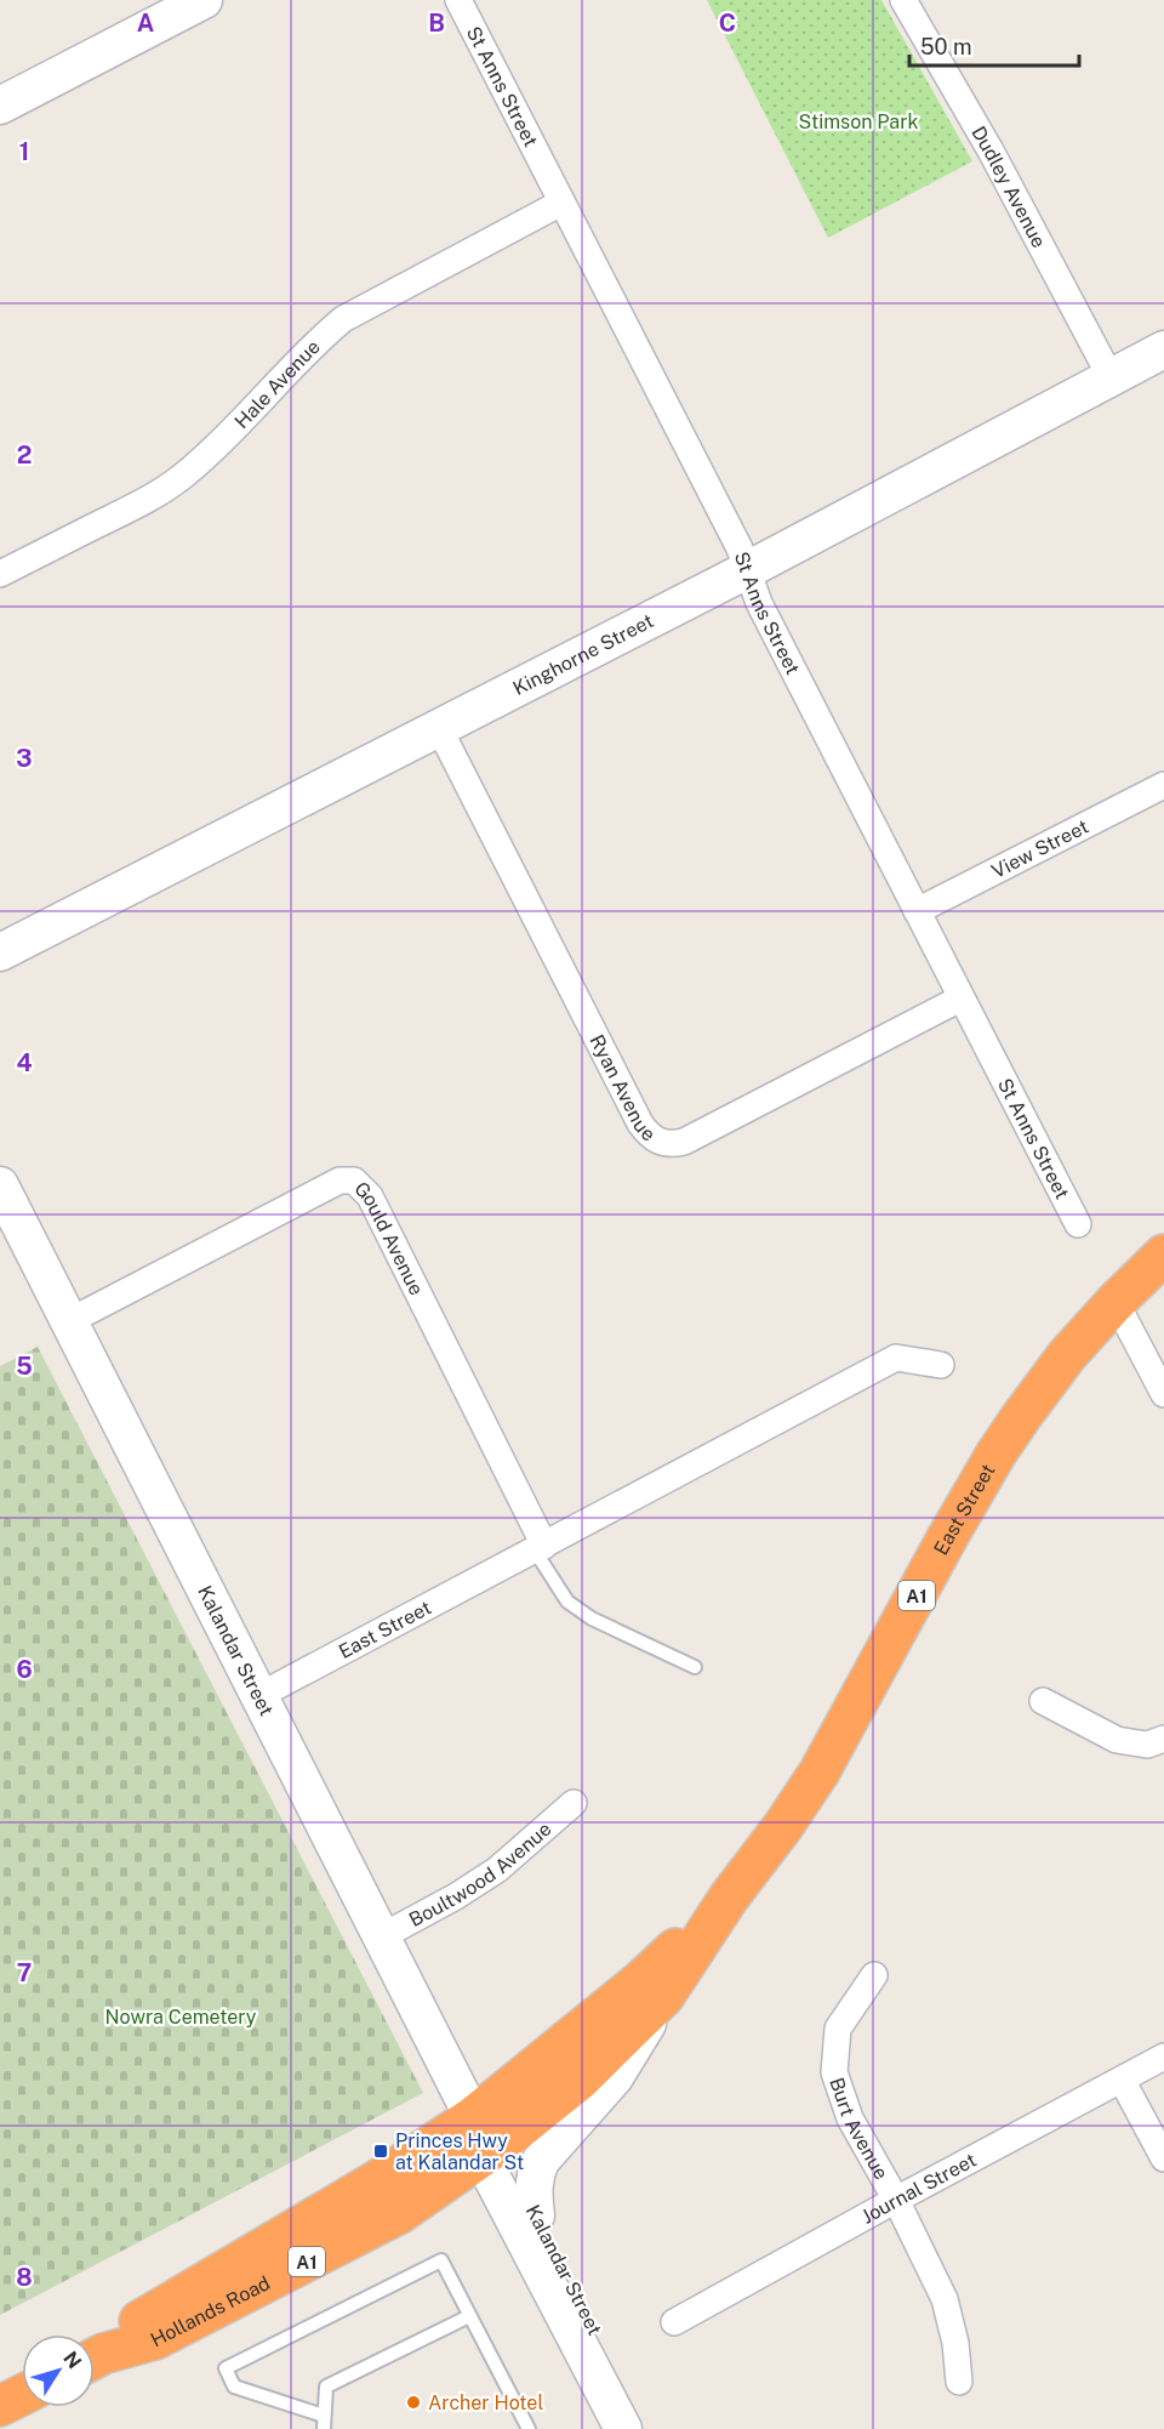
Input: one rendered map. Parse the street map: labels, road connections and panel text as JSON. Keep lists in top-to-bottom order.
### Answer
{
  "streets": {
    "highway": ["East Street", "A1", "Hollands Road"],
    "main road": ["Kinghorne Street", "Kalandar Street"],
    "street": [
      "St Anns Street",
      "Dudley Avenue",
      "Hale Avenue",
      "View Street",
      "Ryan Avenue",
      "Gould Avenue",
      "Boultwood Avenue",
      "Burt Avenue",
      "Journal Street"
    ]
  },
  "crossings": [
    ["St Anns Street", "Hale Avenue"],
    ["St Anns Street", "Kinghorne Street"],
    ["St Anns Street", "View Street"],
    ["St Anns Street", "Ryan Avenue"],
    ["Dudley Avenue", "Kinghorne Street"],
    ["Kinghorne Street", "Ryan Avenue"],
    ["Gould Avenue", "East Street"],
    ["Gould Avenue", "Kalandar Street"],
    ["East Street", "Kalandar Street"],
    ["East Street", "Hollands Road"],
    ["Kalandar Street", "Boultwood Avenue"],
    ["Kalandar Street", "Hollands Road"],
    ["Burt Avenue", "Journal Street"]
  ],
  "parks": ["Stimson Park", "Nowra Cemetery"],
  "places": {
    "transit": ["Princes Hwy at Kalandar St"],
    "other": ["Archer Hotel"]
  },
  "scale_bar": "50 m",
  "north": "top right",
  "grid": {
    "columns": ["A", "B", "C"],
    "rows": [
      "1",
      "2",
      "3",
      "4",
      "5",
      "6",
      "7",
      "8"
    ]
  }
}
